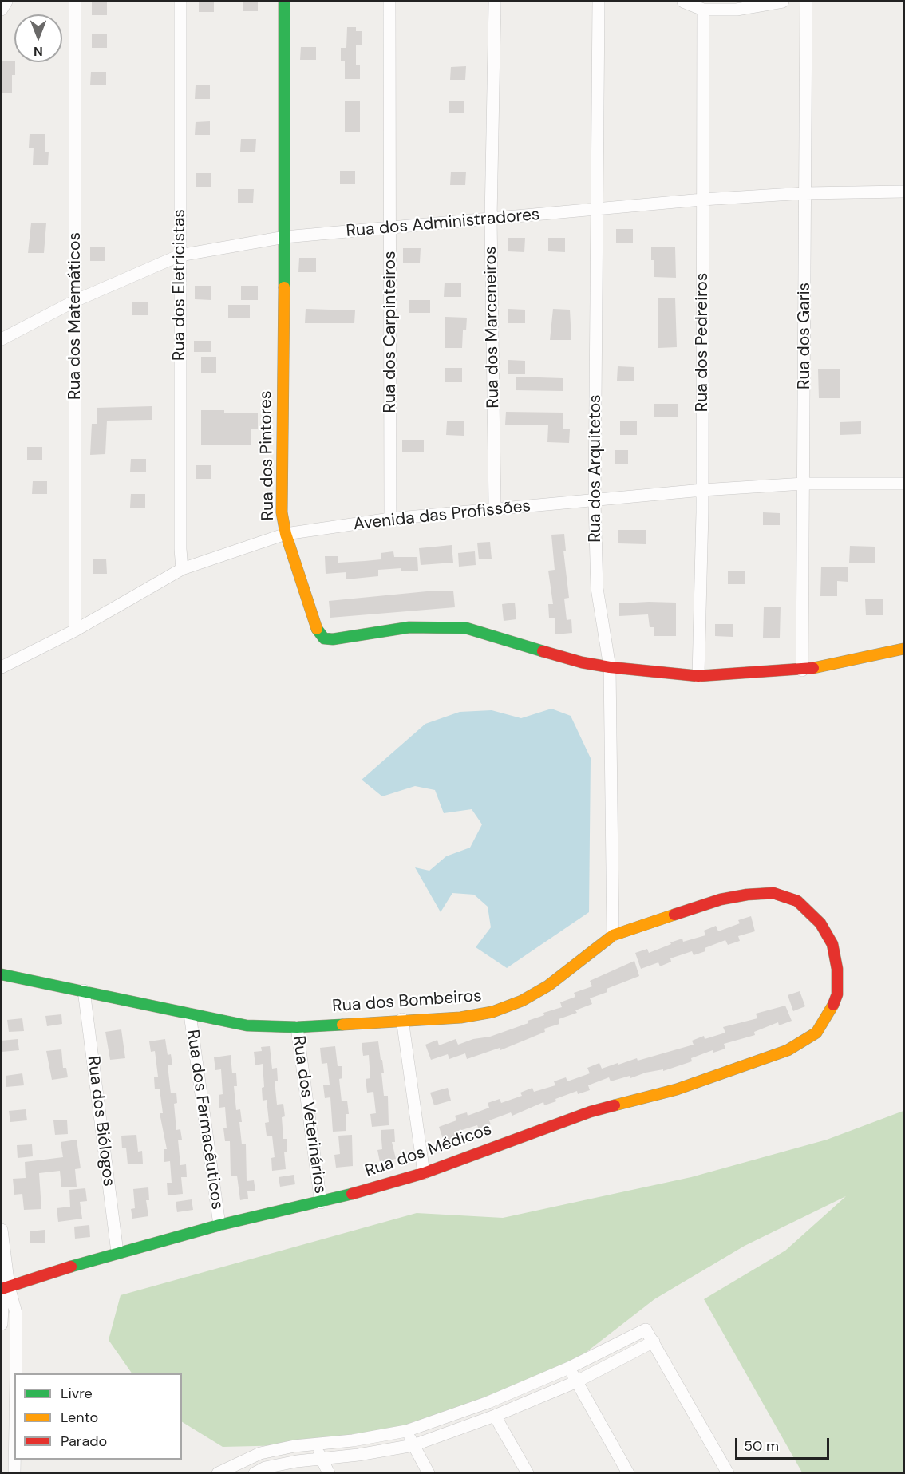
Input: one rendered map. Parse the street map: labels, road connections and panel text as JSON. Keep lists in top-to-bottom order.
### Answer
{
  "streets": {
    "street": [
      "Rua dos Administradores",
      "Rua dos Eletricistas",
      "Rua dos Matemáticos",
      "Rua dos Marceneiros",
      "Rua dos Carpinteiros",
      "Rua dos Garis",
      "Rua dos Pedreiros",
      "Rua dos Pintores",
      "Rua dos Arquitetos",
      "Avenida das Profissões",
      "Rua dos Bombeiros",
      "Rua dos Veterinários",
      "Rua dos Farmacêuticos",
      "Rua dos Biólogos",
      "Rua dos Médicos"
    ]
  },
  "crossings": [
    ["Rua dos Administradores", "Rua dos Eletricistas"],
    ["Rua dos Administradores", "Rua dos Matemáticos"],
    ["Rua dos Administradores", "Rua dos Marceneiros"],
    ["Rua dos Administradores", "Rua dos Carpinteiros"],
    ["Rua dos Administradores", "Rua dos Garis"],
    ["Rua dos Administradores", "Rua dos Pedreiros"],
    ["Rua dos Administradores", "Rua dos Pintores"],
    ["Rua dos Administradores", "Rua dos Arquitetos"],
    ["Rua dos Eletricistas", "Avenida das Profissões"],
    ["Rua dos Matemáticos", "Avenida das Profissões"],
    ["Rua dos Marceneiros", "Avenida das Profissões"],
    ["Rua dos Carpinteiros", "Avenida das Profissões"],
    ["Rua dos Garis", "Avenida das Profissões"],
    ["Rua dos Pedreiros", "Avenida das Profissões"],
    ["Rua dos Pintores", "Rua dos Arquitetos"],
    ["Rua dos Pintores", "Avenida das Profissões"],
    ["Rua dos Arquitetos", "Avenida das Profissões"],
    ["Rua dos Arquitetos", "Rua dos Bombeiros"],
    ["Rua dos Bombeiros", "Rua dos Veterinários"],
    ["Rua dos Bombeiros", "Rua dos Farmacêuticos"],
    ["Rua dos Bombeiros", "Rua dos Biólogos"],
    ["Rua dos Bombeiros", "Rua dos Médicos"],
    ["Rua dos Veterinários", "Rua dos Médicos"],
    ["Rua dos Farmacêuticos", "Rua dos Médicos"],
    ["Rua dos Biólogos", "Rua dos Médicos"]
  ],
  "legend": ["Livre", "Lento", "Parado"],
  "scale_bar": "50 m",
  "north": "bottom"
}
